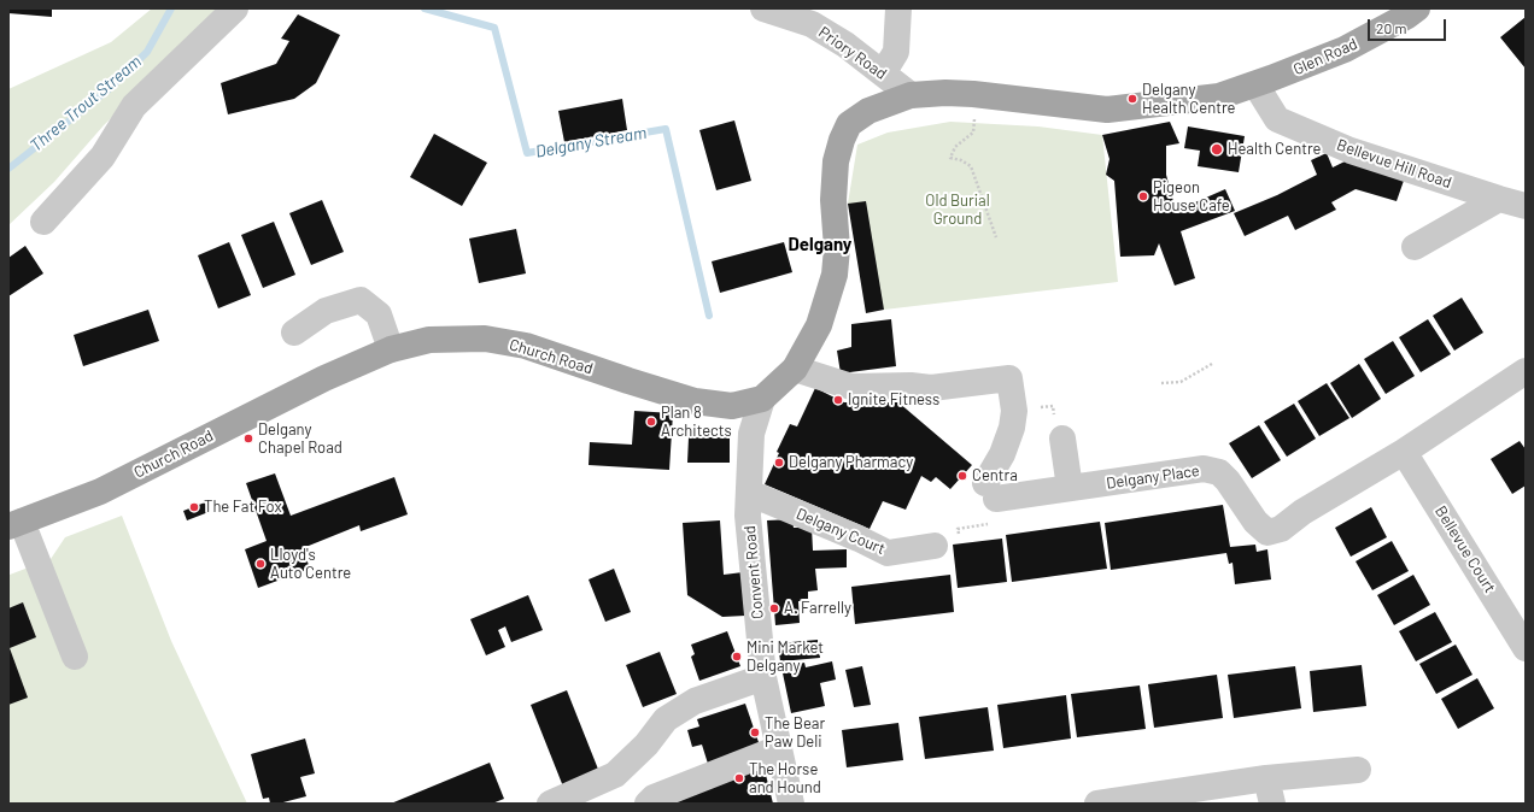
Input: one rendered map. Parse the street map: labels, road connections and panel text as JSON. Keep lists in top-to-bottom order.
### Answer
{
  "streets": {
    "main road": ["Glen Road", "Church Road"],
    "street": [
      "Priory Road",
      "Bellevue Hill Road",
      "Delgany Place",
      "Delgany Court",
      "Bellevue Court",
      "Convent Road"
    ]
  },
  "crossings": [
    ["Priory Road", "Glen Road"],
    ["Priory Road", "Church Road"],
    ["Glen Road", "Bellevue Hill Road"],
    ["Glen Road", "Church Road"],
    ["Church Road", "Convent Road"],
    ["Delgany Place", "Bellevue Court"],
    ["Delgany Court", "Convent Road"]
  ],
  "districts": ["Delgany"],
  "water": ["Three Trout Stream", "Delgany Stream"],
  "parks": ["Old Burial Ground"],
  "places": [
    "Delgany Health Centre",
    "Health Centre",
    "Pigeon House Cafe",
    "Ignite Fitness",
    "Plan 8 Architects",
    "Delgany Chapel Road",
    "Delgany Pharmacy",
    "Centra",
    "The Fat Fox",
    "Lloyd's Auto Centre",
    "A. Farrelly",
    "Mini Market Delgany",
    "The Bear Paw Deli",
    "The Horse and Hound"
  ],
  "scale_bar": "20 m"
}
